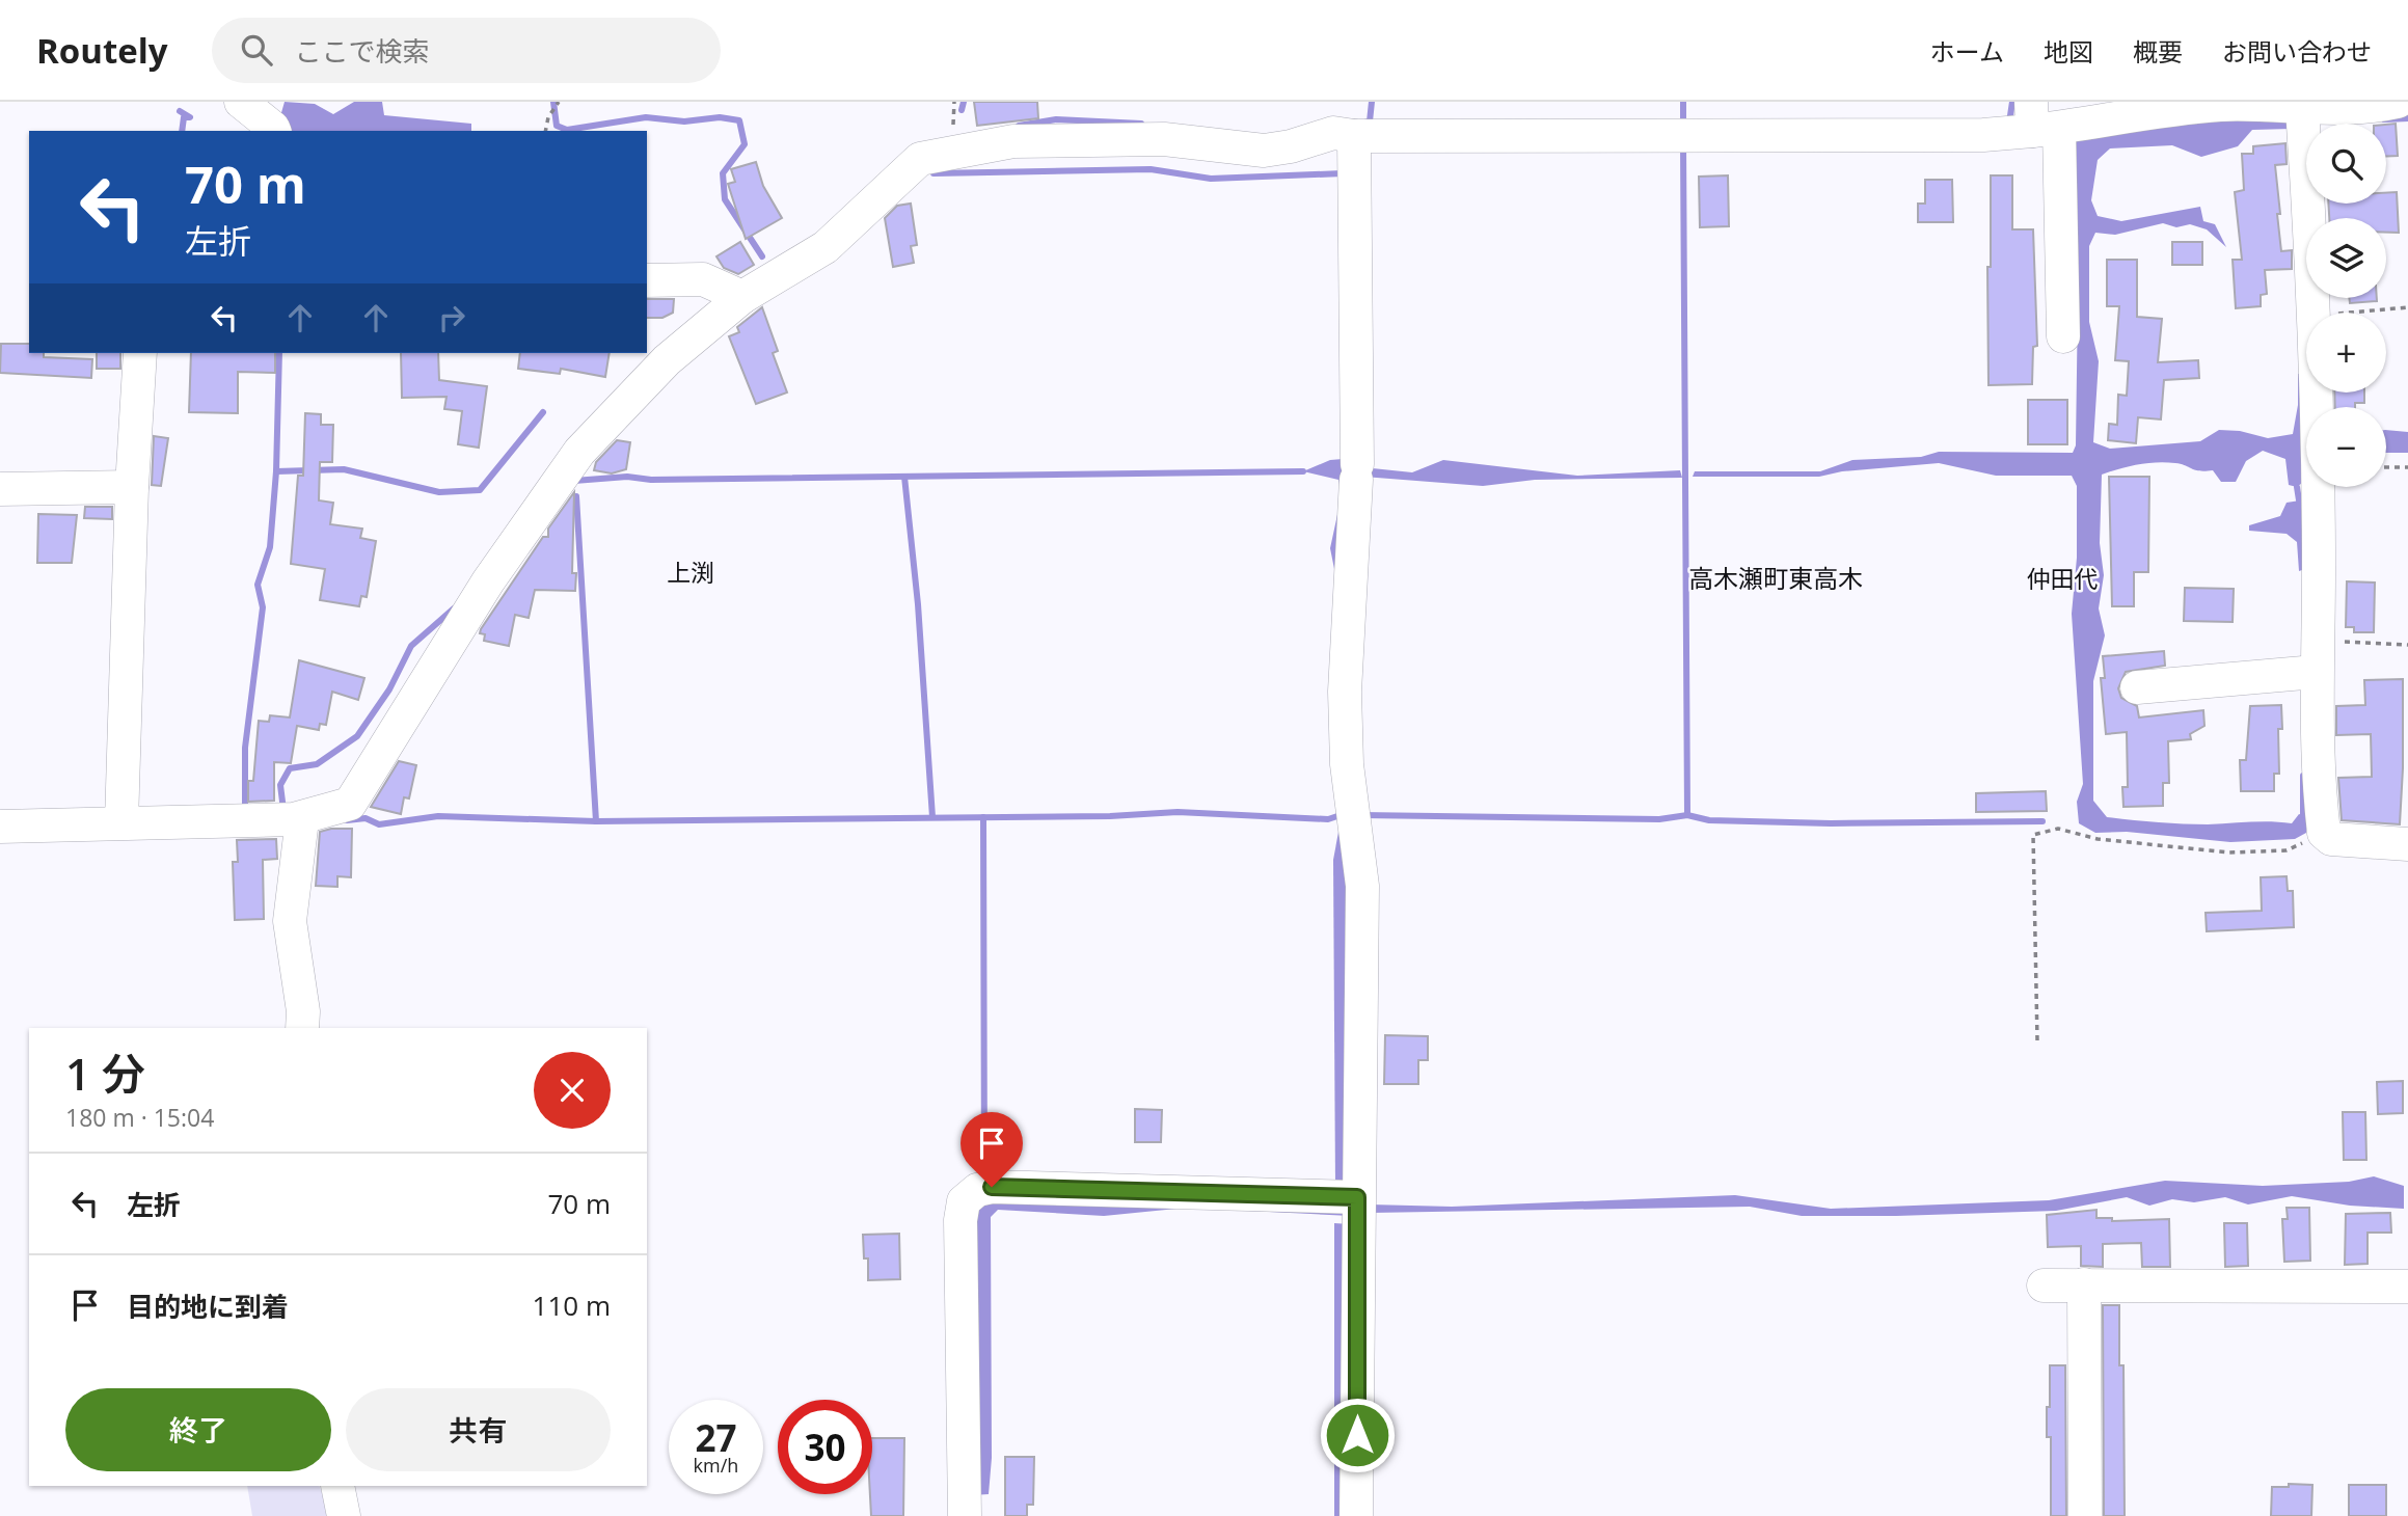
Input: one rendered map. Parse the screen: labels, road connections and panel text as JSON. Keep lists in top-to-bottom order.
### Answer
{
  "districts": ["上渕", "高木瀬町東高木", "仲田代"],
  "page": {
    "header": "Routely",
    "search": "ここで検索",
    "nav": [
      "ホーム",
      "地図",
      "概要",
      "お問い合わせ"
    ],
    "map_buttons": ["+", "−"],
    "turn": ["70 m", "左折"],
    "heading": ["1 分", "180 m · 15:04"],
    "list": [
      {
        "name": "左折",
        "value": "70 m"
      },
      {
        "name": "目的地に到着",
        "value": "110 m"
      }
    ],
    "buttons": ["終了", "共有"],
    "speed": "27 km/h",
    "limit": "30"
  }
}
